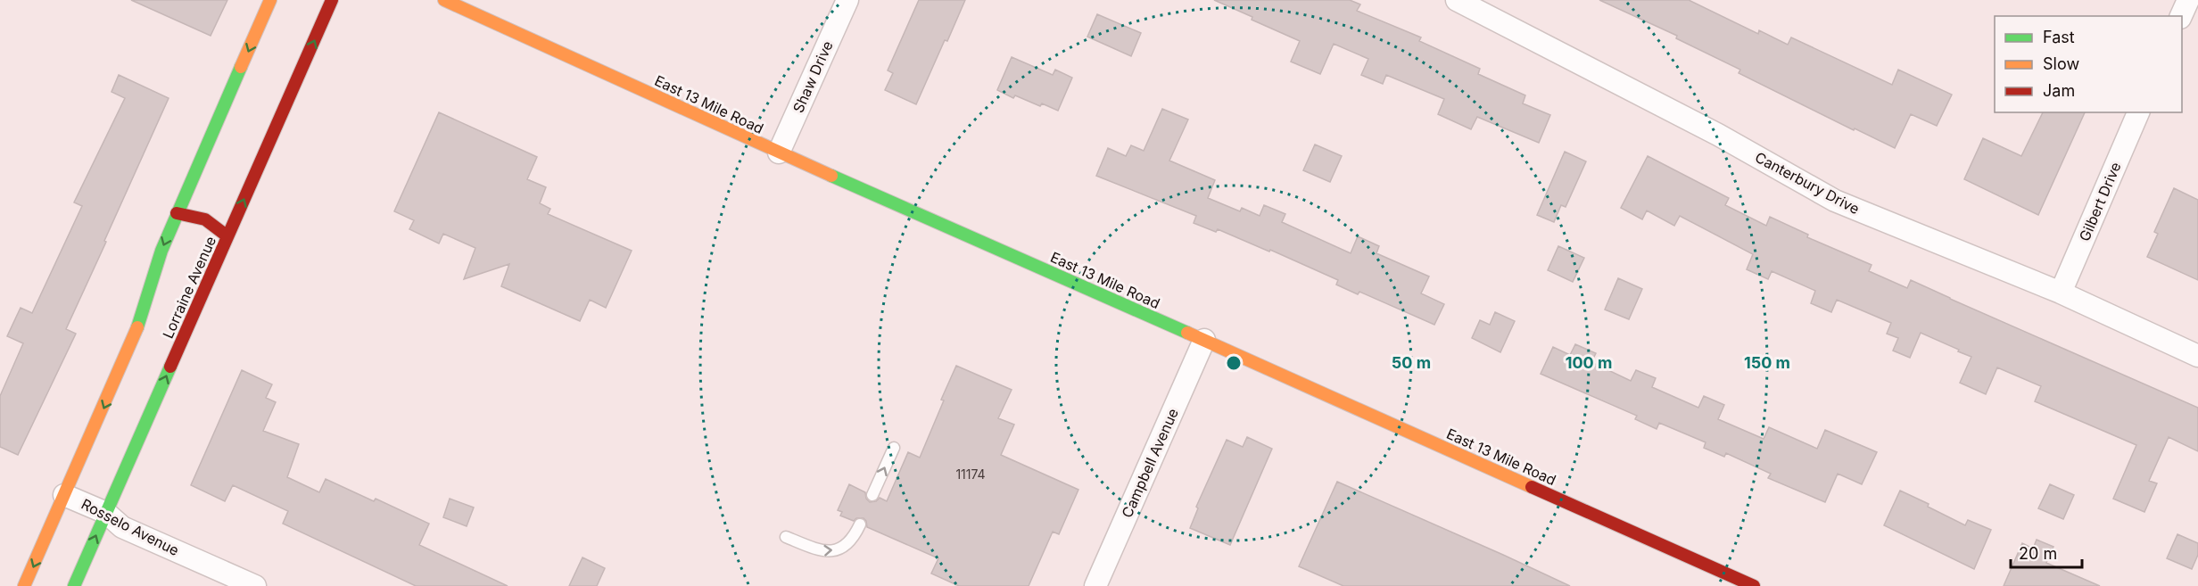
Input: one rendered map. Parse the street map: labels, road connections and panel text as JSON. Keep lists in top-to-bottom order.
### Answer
{
  "streets": {
    "main road": ["East 13 Mile Road", "Lorraine Avenue"],
    "street": [
      "Shaw Drive",
      "Canterbury Drive",
      "Gilbert Drive",
      "Campbell Avenue",
      "Rosselo Avenue"
    ]
  },
  "crossings": [
    ["Shaw Drive", "East 13 Mile Road"],
    ["East 13 Mile Road", "Campbell Avenue"],
    ["Canterbury Drive", "Gilbert Drive"],
    ["Lorraine Avenue", "Rosselo Avenue"]
  ],
  "house_numbers": ["11174"],
  "legend": ["Fast", "Slow", "Jam"],
  "scale_bar": "20 m",
  "rings": ["50 m", "100 m", "150 m"]
}
